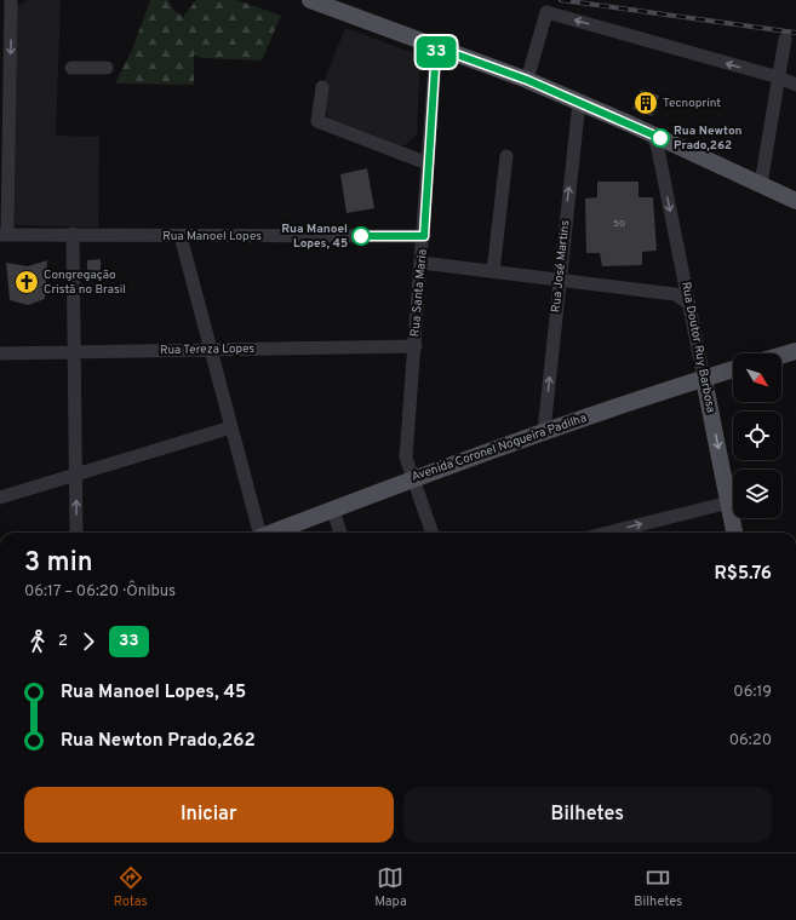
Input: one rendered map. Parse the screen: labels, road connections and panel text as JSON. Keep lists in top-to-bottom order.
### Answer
{
  "streets": {
    "main road": ["Rua Doutor Ruy Barbosa", "Avenida Coronel Nogueira Padilha"],
    "street": [
      "Rua Manoel Lopes",
      "Rua José Martins",
      "Rua Santa Maria",
      "Rua Tereza Lopes"
    ]
  },
  "crossings": [
    ["Rua Manoel Lopes", "Rua Santa Maria"],
    ["Rua José Martins", "Avenida Coronel Nogueira Padilha"],
    ["Rua Santa Maria", "Rua Tereza Lopes"],
    ["Rua Santa Maria", "Avenida Coronel Nogueira Padilha"],
    ["Rua Doutor Ruy Barbosa", "Avenida Coronel Nogueira Padilha"]
  ],
  "one_way": ["Rua Doutor Ruy Barbosa"],
  "places": {
    "building": ["Tecnoprint"],
    "other": ["Rua Newton Prado,262", "Rua Manoel Lopes, 45"],
    "church": ["Congregação Cristã no Brasil"]
  },
  "lines": ["bus line 33"],
  "house_numbers": ["50"],
  "north": "bottom right",
  "page": {
    "on_map": "33",
    "heading": ["3 min", "06:17 – 06:20 · Ônibus", "R$5.76"],
    "legs": ["2", "33"],
    "list": [
      {
        "name": "Rua Manoel Lopes, 45",
        "value": "06:19"
      },
      {
        "name": "Rua Newton Prado,262",
        "value": "06:20"
      }
    ],
    "buttons": ["Iniciar", "Bilhetes"],
    "tabs": ["Rotas", "Mapa", "Bilhetes"]
  }
}
